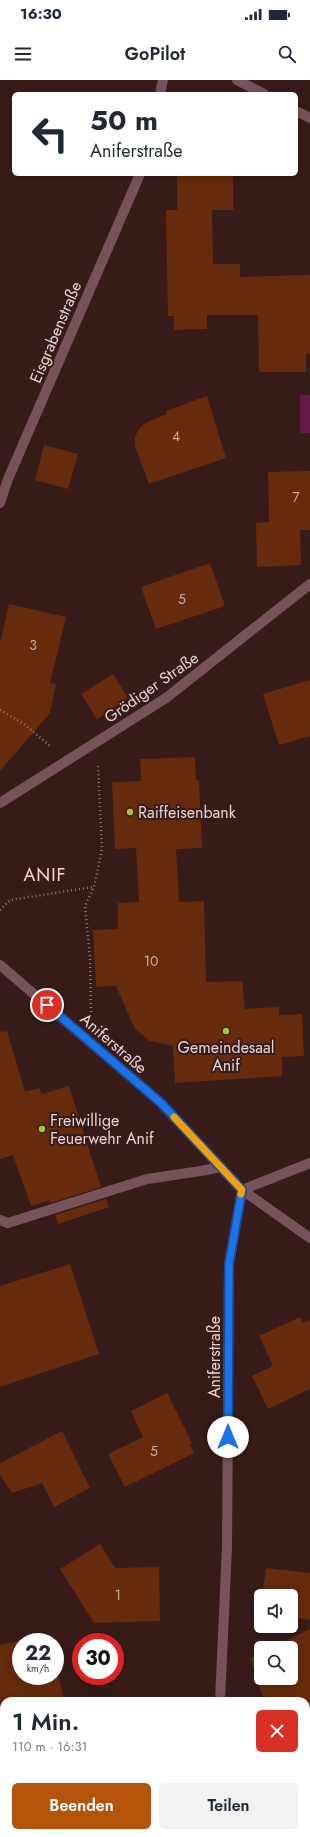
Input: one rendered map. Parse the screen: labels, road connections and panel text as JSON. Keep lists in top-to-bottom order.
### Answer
{
  "streets": {
    "street": ["Eisgrabenstraße", "Grödiger Straße", "Aniferstraße"]
  },
  "districts": ["ANIF"],
  "places": ["Raiffeisenbank", "Gemeindesaal Anif", "Freiwillige Feuerwehr Anif"],
  "house_numbers": [
    "4",
    "7",
    "5",
    "3",
    "10",
    "5",
    "1"
  ],
  "page": {
    "status": "16:30",
    "header": "GoPilot",
    "turn": ["50 m", "Aniferstraße"],
    "speed": "22 km/h",
    "limit": "30",
    "heading": ["1 Min.", "110 m · 16:31"],
    "buttons": ["Beenden", "Teilen"]
  }
}
